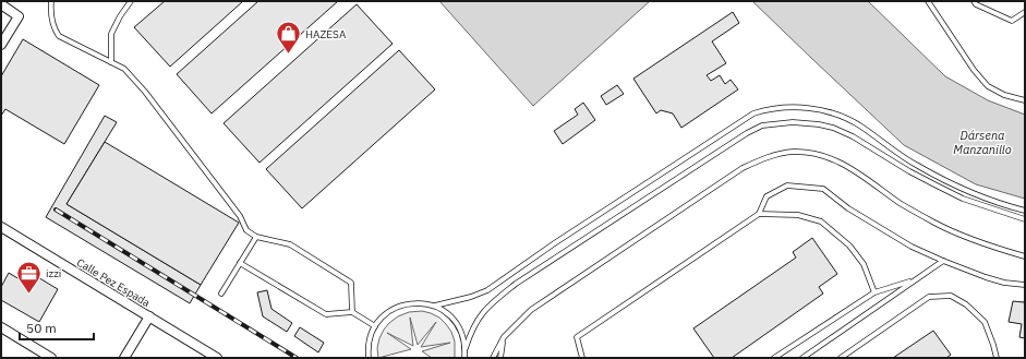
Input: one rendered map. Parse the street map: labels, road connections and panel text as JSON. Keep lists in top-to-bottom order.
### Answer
{
  "streets": {
    "street": ["Calle Pez Espada"]
  },
  "water": ["Dársena Manzanillo"],
  "places": {
    "shop": ["HAZESA"],
    "office": ["izzi"]
  },
  "scale_bar": "50 m"
}
